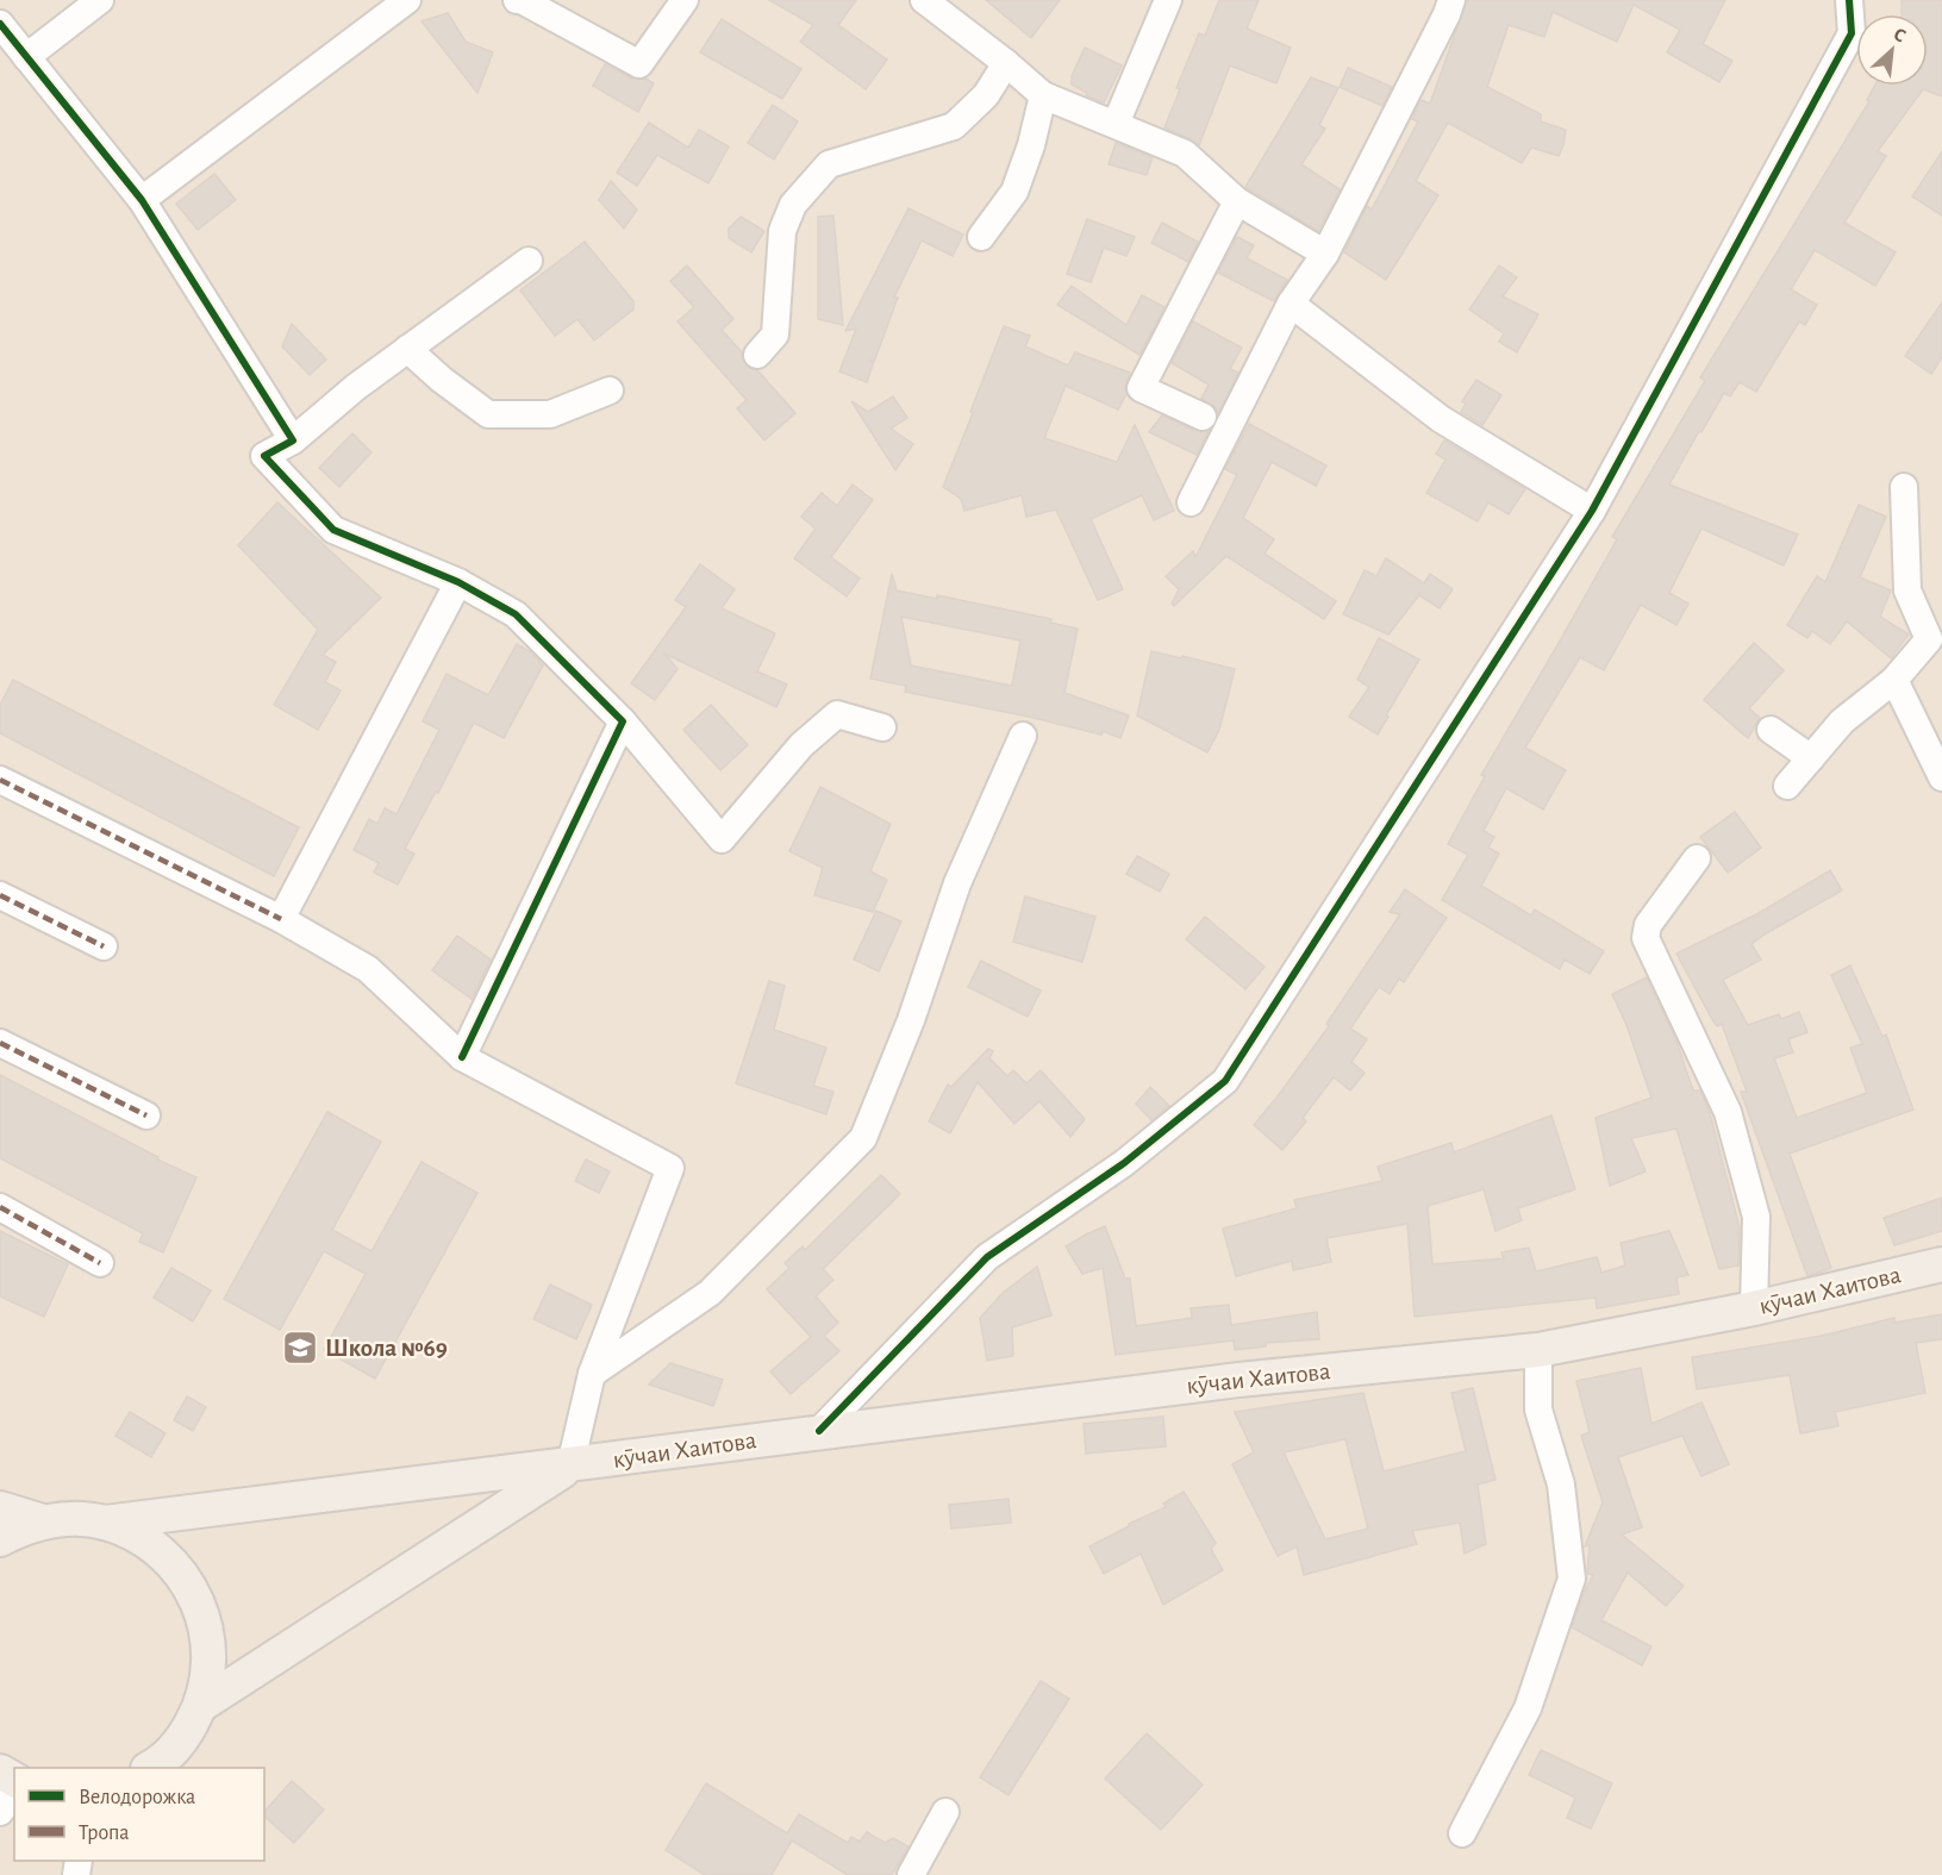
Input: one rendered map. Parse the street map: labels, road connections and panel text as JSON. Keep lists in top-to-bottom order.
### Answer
{
  "streets": {
    "main road": ["кӯчаи Хаитова"]
  },
  "places": {
    "school or university": ["Школа №69"]
  },
  "legend": ["Велодорожка", "Тропа"],
  "north": "top right"
}
